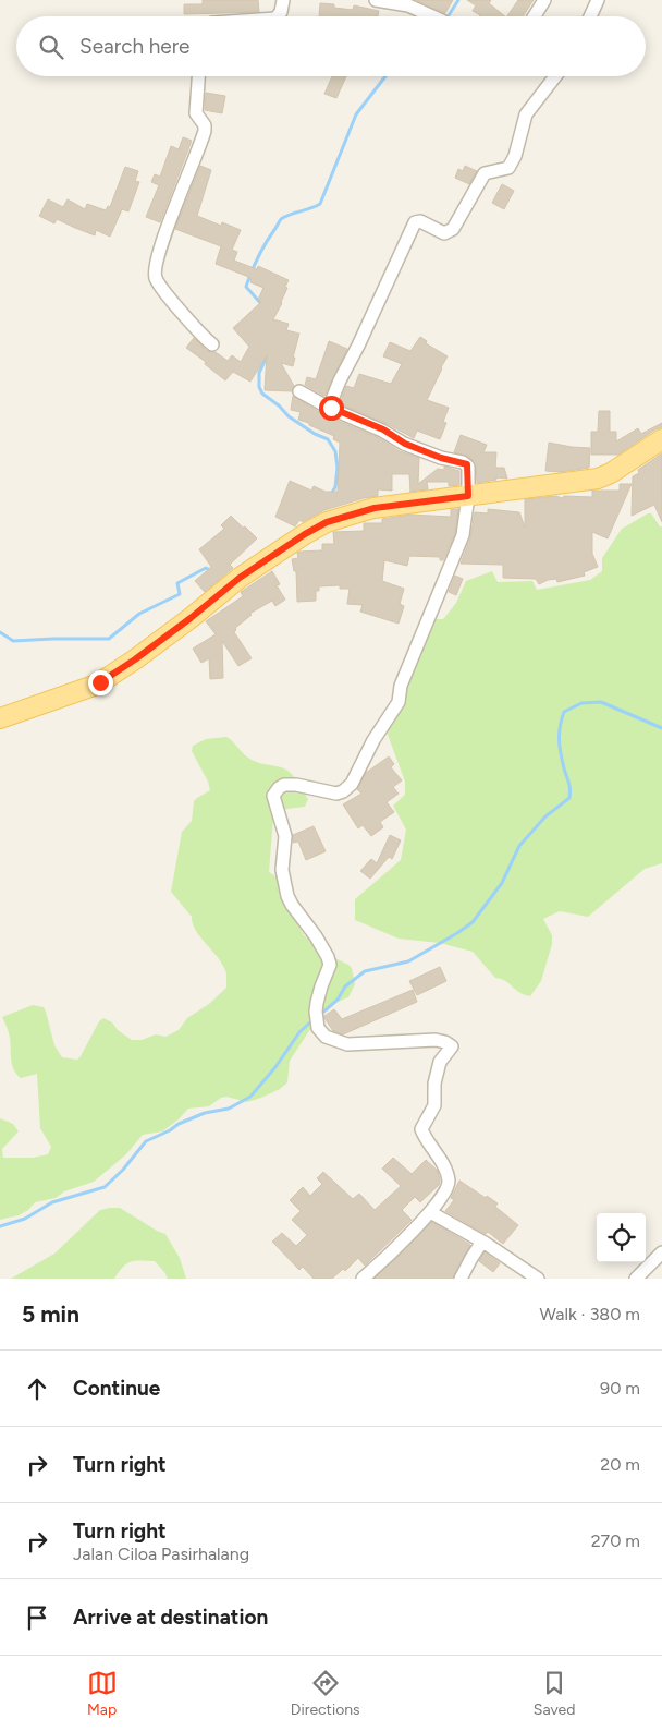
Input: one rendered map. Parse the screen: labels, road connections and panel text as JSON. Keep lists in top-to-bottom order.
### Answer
{
  "page": {
    "search": "Search here",
    "heading": ["5 min", "Walk · 380 m"],
    "list": [
      ["Continue", "90 m"],
      ["Turn right", "20 m"],
      ["Turn right", "Jalan Ciloa Pasirhalang", "270 m"],
      "Arrive at destination"
    ],
    "nav": ["Map", "Directions", "Saved"]
  }
}
